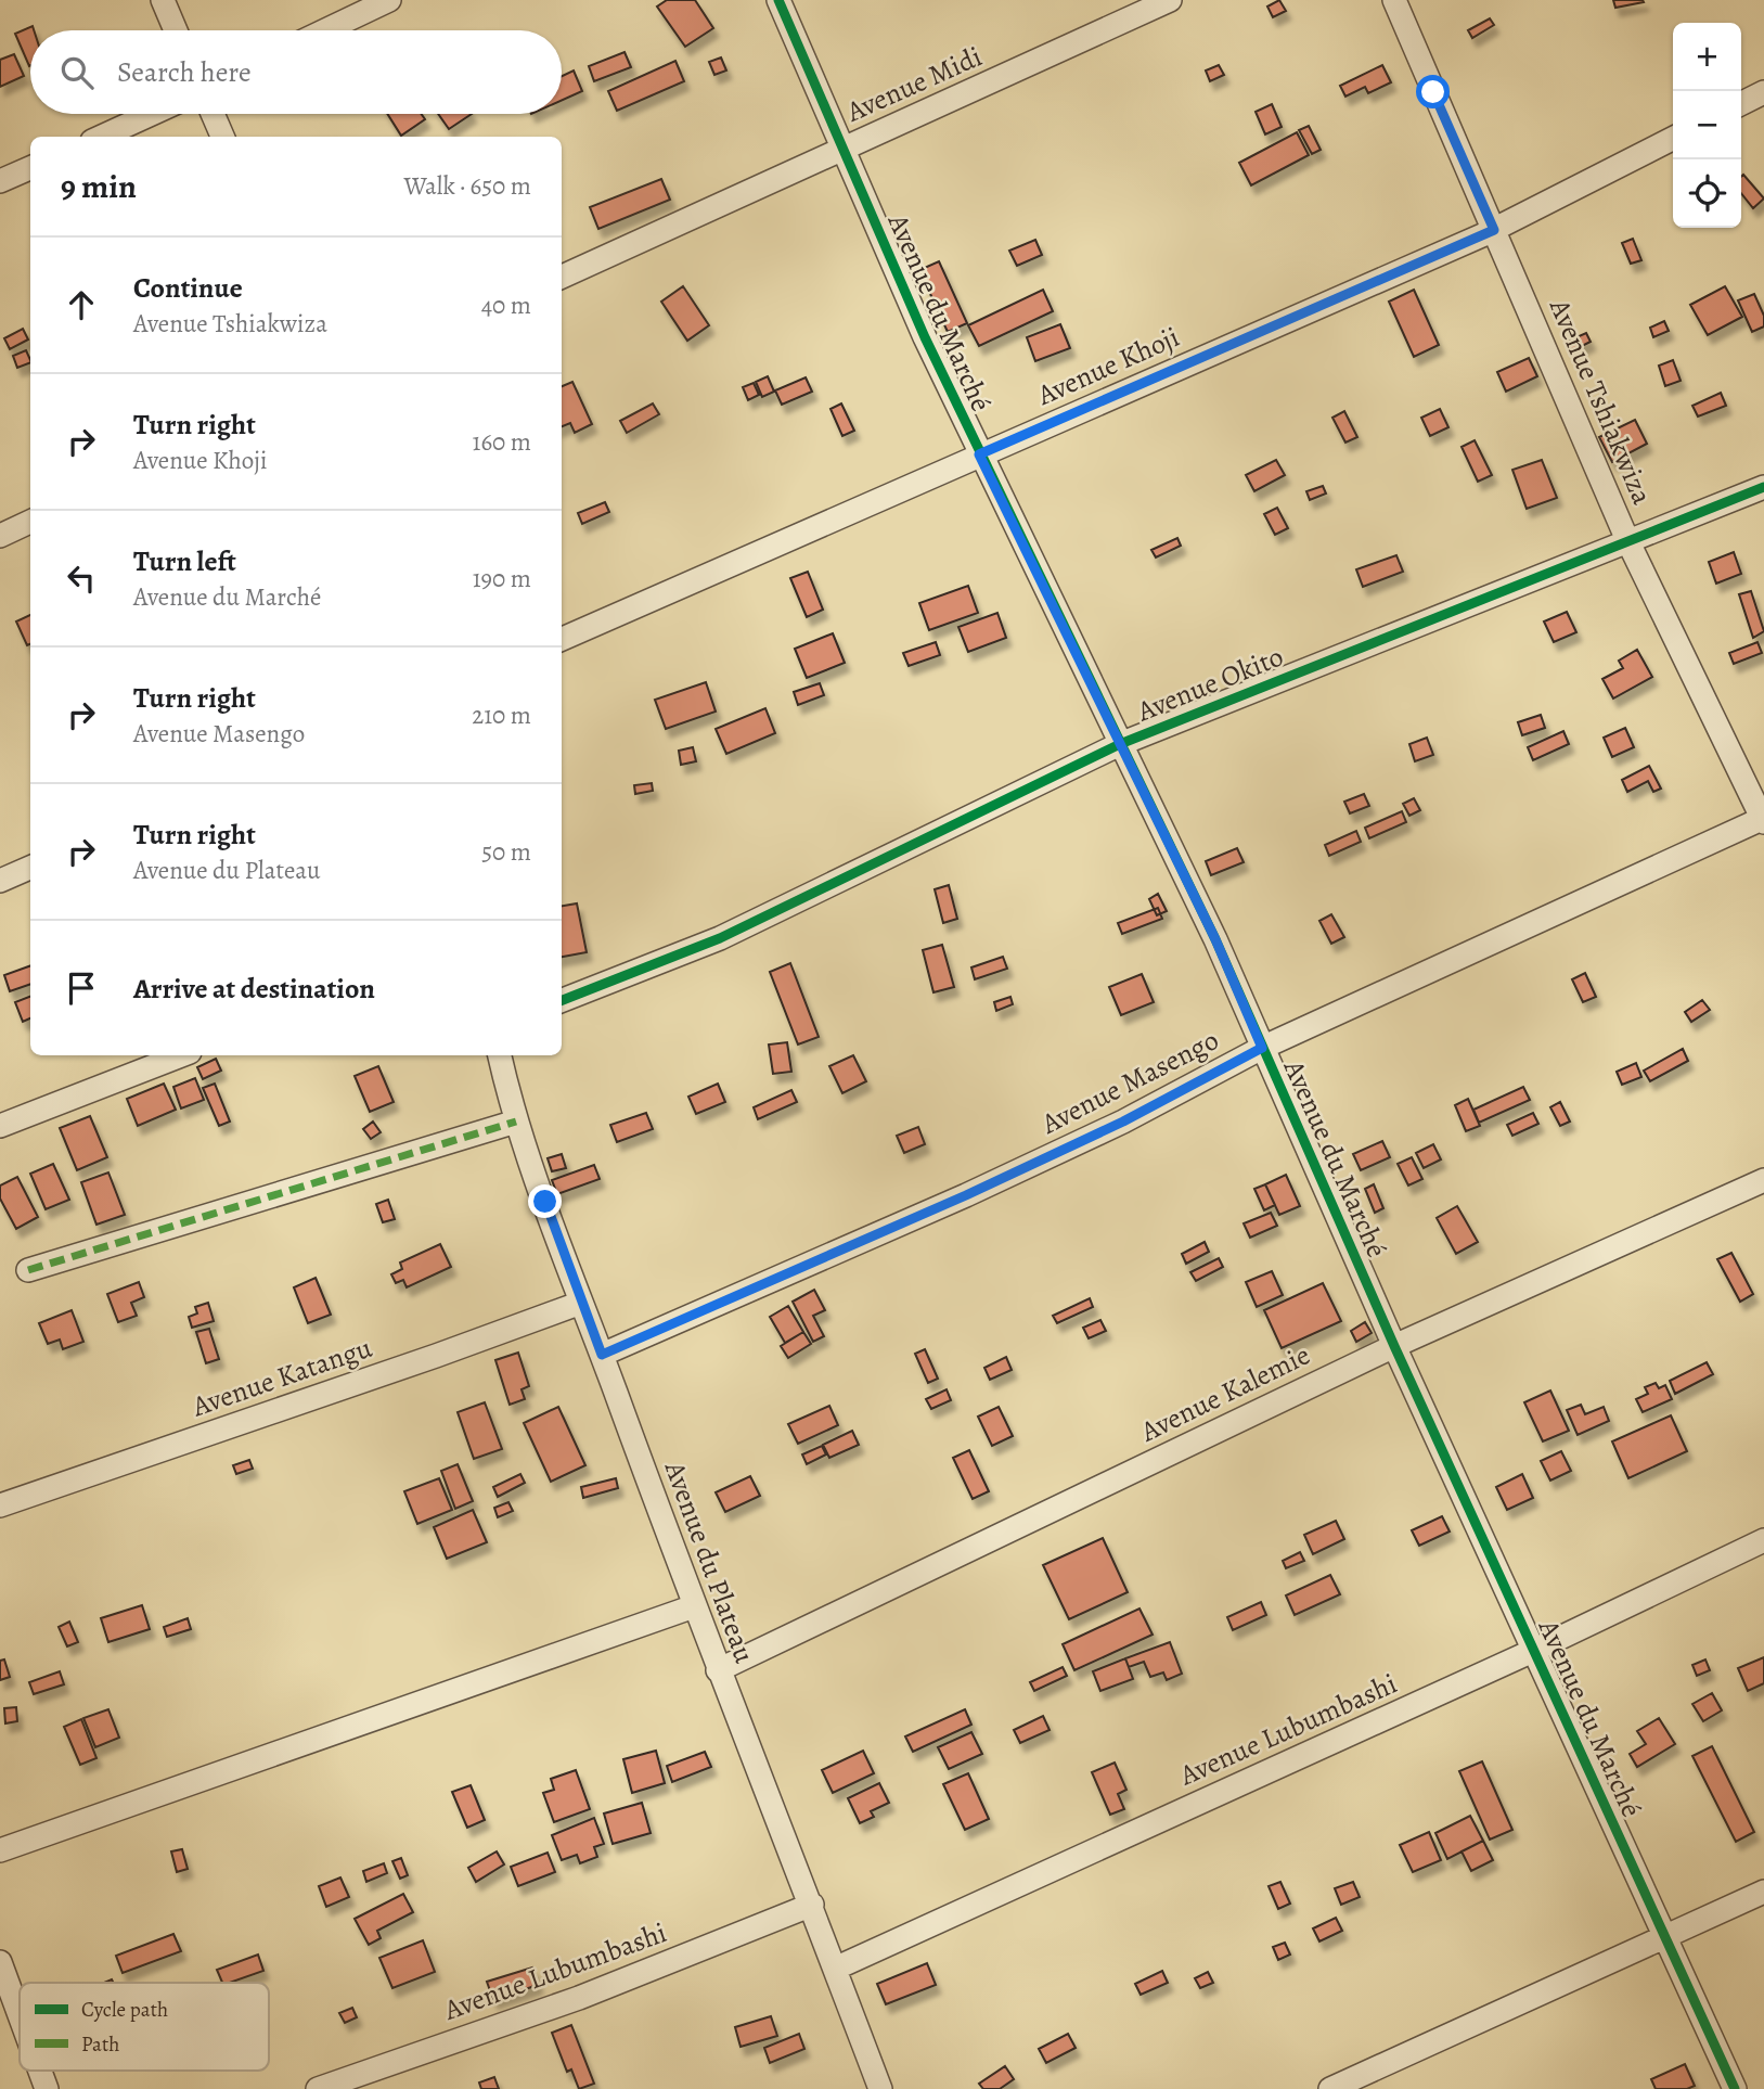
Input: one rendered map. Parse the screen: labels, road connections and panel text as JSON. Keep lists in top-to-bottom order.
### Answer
{
  "streets": {
    "street": [
      "Avenue Midi",
      "Avenue du Marché",
      "Avenue Khoji",
      "Avenue Tshiakwiza",
      "Avenue Okito",
      "Avenue Masengo",
      "Avenue Katangu",
      "Avenue Kalemie",
      "Avenue du Plateau",
      "Avenue Lubumbashi"
    ]
  },
  "crossings": [
    ["Avenue Midi", "Avenue du Marché"],
    ["Avenue du Marché", "Avenue Khoji"],
    ["Avenue du Marché", "Avenue Okito"],
    ["Avenue du Marché", "Avenue Masengo"],
    ["Avenue du Marché", "Avenue Kalemie"],
    ["Avenue du Marché", "Avenue Lubumbashi"],
    ["Avenue Khoji", "Avenue Tshiakwiza"],
    ["Avenue Tshiakwiza", "Avenue Okito"],
    ["Avenue Tshiakwiza", "Avenue Masengo"],
    ["Avenue Masengo", "Avenue du Plateau"],
    ["Avenue Katangu", "Avenue du Plateau"],
    ["Avenue Kalemie", "Avenue du Plateau"],
    ["Avenue du Plateau", "Avenue Lubumbashi"]
  ],
  "legend": ["Cycle path", "Path"],
  "page": {
    "map_buttons": ["+", "−"],
    "search": "Search here",
    "heading": ["9 min", "Walk · 650 m"],
    "list": [
      ["Continue", "Avenue Tshiakwiza", "40 m"],
      ["Turn right", "Avenue Khoji", "160 m"],
      ["Turn left", "Avenue du Marché", "190 m"],
      ["Turn right", "Avenue Masengo", "210 m"],
      ["Turn right", "Avenue du Plateau", "50 m"],
      "Arrive at destination"
    ]
  }
}
